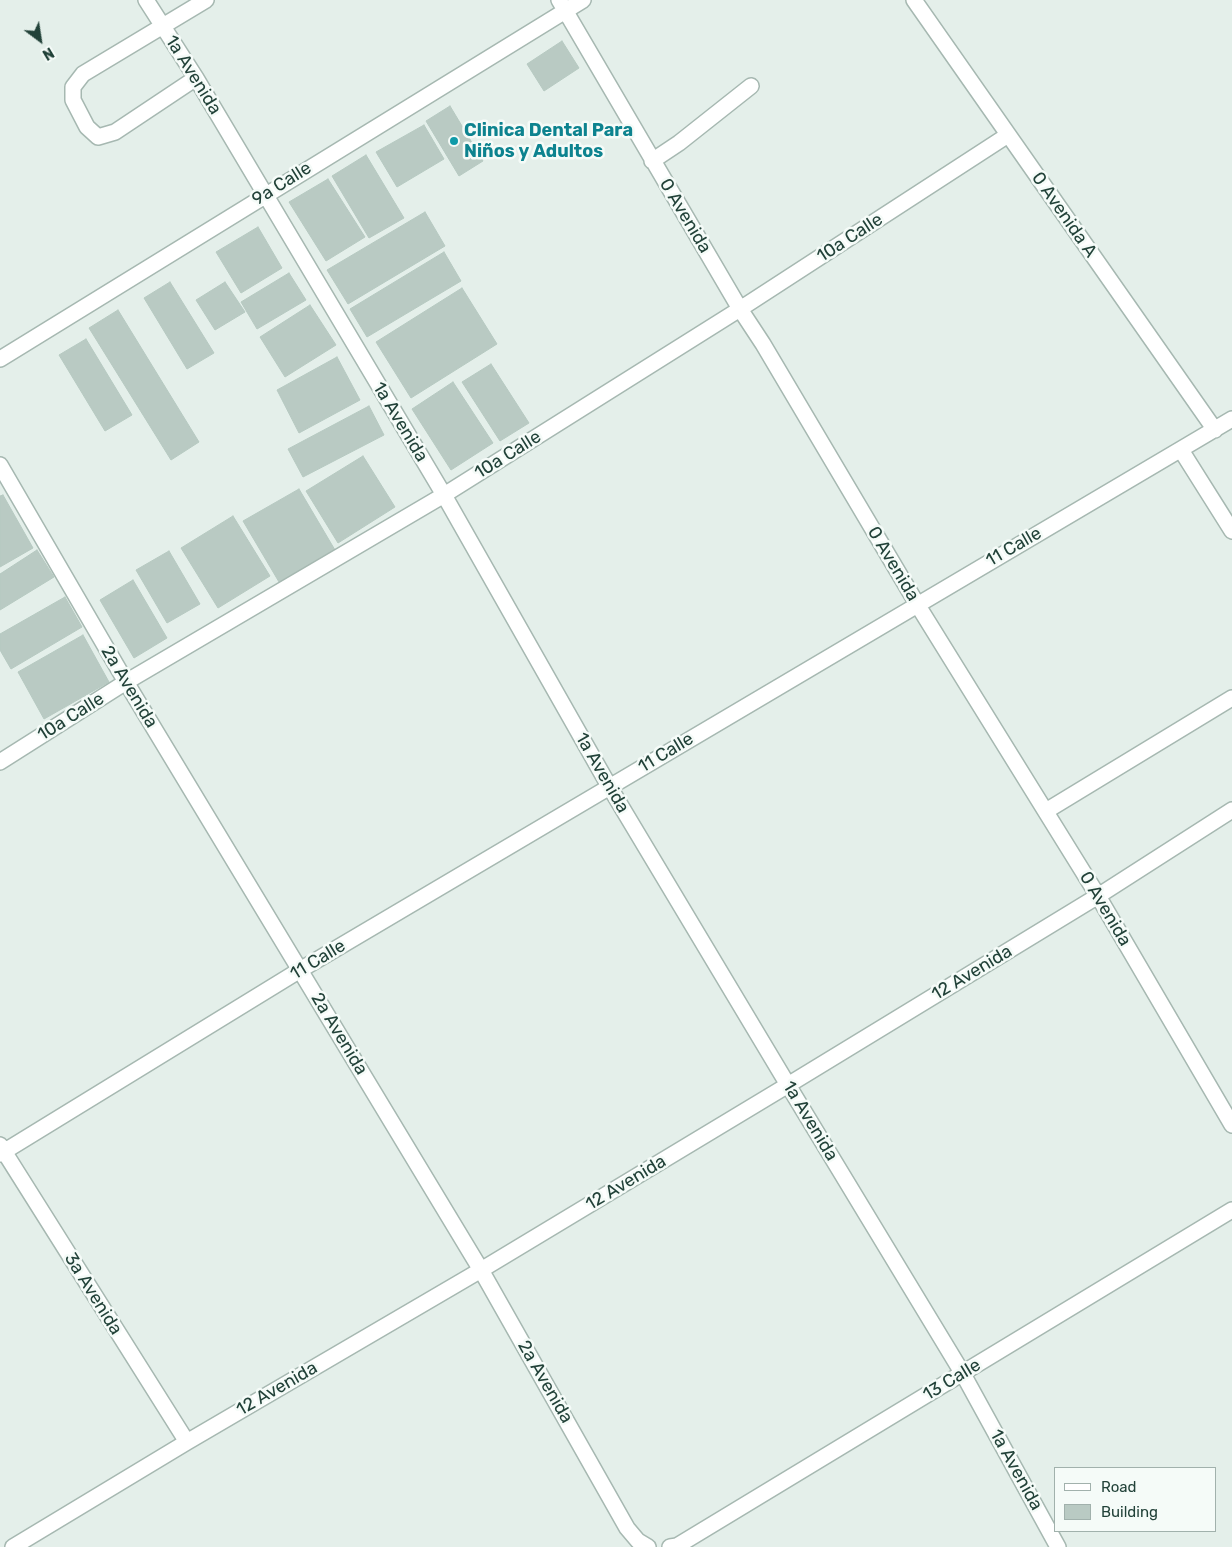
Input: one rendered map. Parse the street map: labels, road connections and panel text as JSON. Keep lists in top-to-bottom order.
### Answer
{
  "streets": {
    "street": [
      "1a Avenida",
      "9a Calle",
      "0 Avenida A",
      "0 Avenida",
      "10a Calle",
      "11 Calle",
      "2a Avenida",
      "12 Avenida",
      "3a Avenida",
      "13 Calle"
    ]
  },
  "crossings": [
    ["1a Avenida", "9a Calle"],
    ["1a Avenida", "10a Calle"],
    ["1a Avenida", "11 Calle"],
    ["1a Avenida", "12 Avenida"],
    ["1a Avenida", "13 Calle"],
    ["9a Calle", "0 Avenida"],
    ["0 Avenida A", "10a Calle"],
    ["0 Avenida A", "11 Calle"],
    ["0 Avenida", "10a Calle"],
    ["0 Avenida", "11 Calle"],
    ["0 Avenida", "12 Avenida"],
    ["10a Calle", "2a Avenida"],
    ["11 Calle", "2a Avenida"],
    ["11 Calle", "3a Avenida"],
    ["2a Avenida", "12 Avenida"],
    ["12 Avenida", "3a Avenida"]
  ],
  "places": ["Clinica Dental Para Niños y Adultos"],
  "legend": ["Road", "Building"],
  "north": "bottom right"
}
